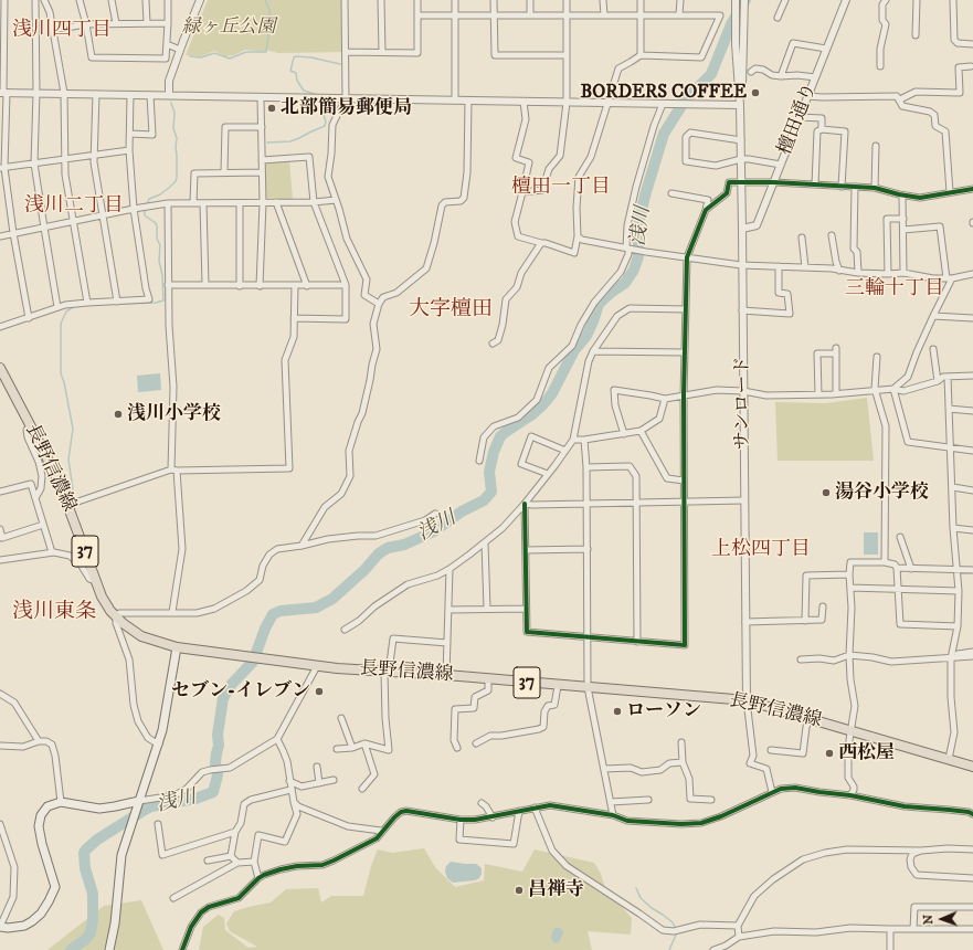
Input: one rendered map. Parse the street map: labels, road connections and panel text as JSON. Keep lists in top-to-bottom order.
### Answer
{
  "streets": {
    "main road": ["長野信濃線", "37"],
    "street": ["檀田通り", "サンロード"]
  },
  "crossings": [
    ["檀田通り", "サンロード"],
    ["サンロード", "長野信濃線"]
  ],
  "districts": [
    "浅川四丁目",
    "檀田一丁目",
    "浅川二丁目",
    "三輪十丁目",
    "大字檀田",
    "上松四丁目",
    "浅川東条"
  ],
  "water": ["浅川"],
  "parks": ["緑ヶ丘公園"],
  "places": [
    "BORDERS COFFEE",
    "北部簡易郵便局",
    "浅川小学校",
    "湯谷小学校",
    "セブン-イレブン",
    "ローソン",
    "西松屋",
    "昌禅寺"
  ],
  "north": "left"
}
